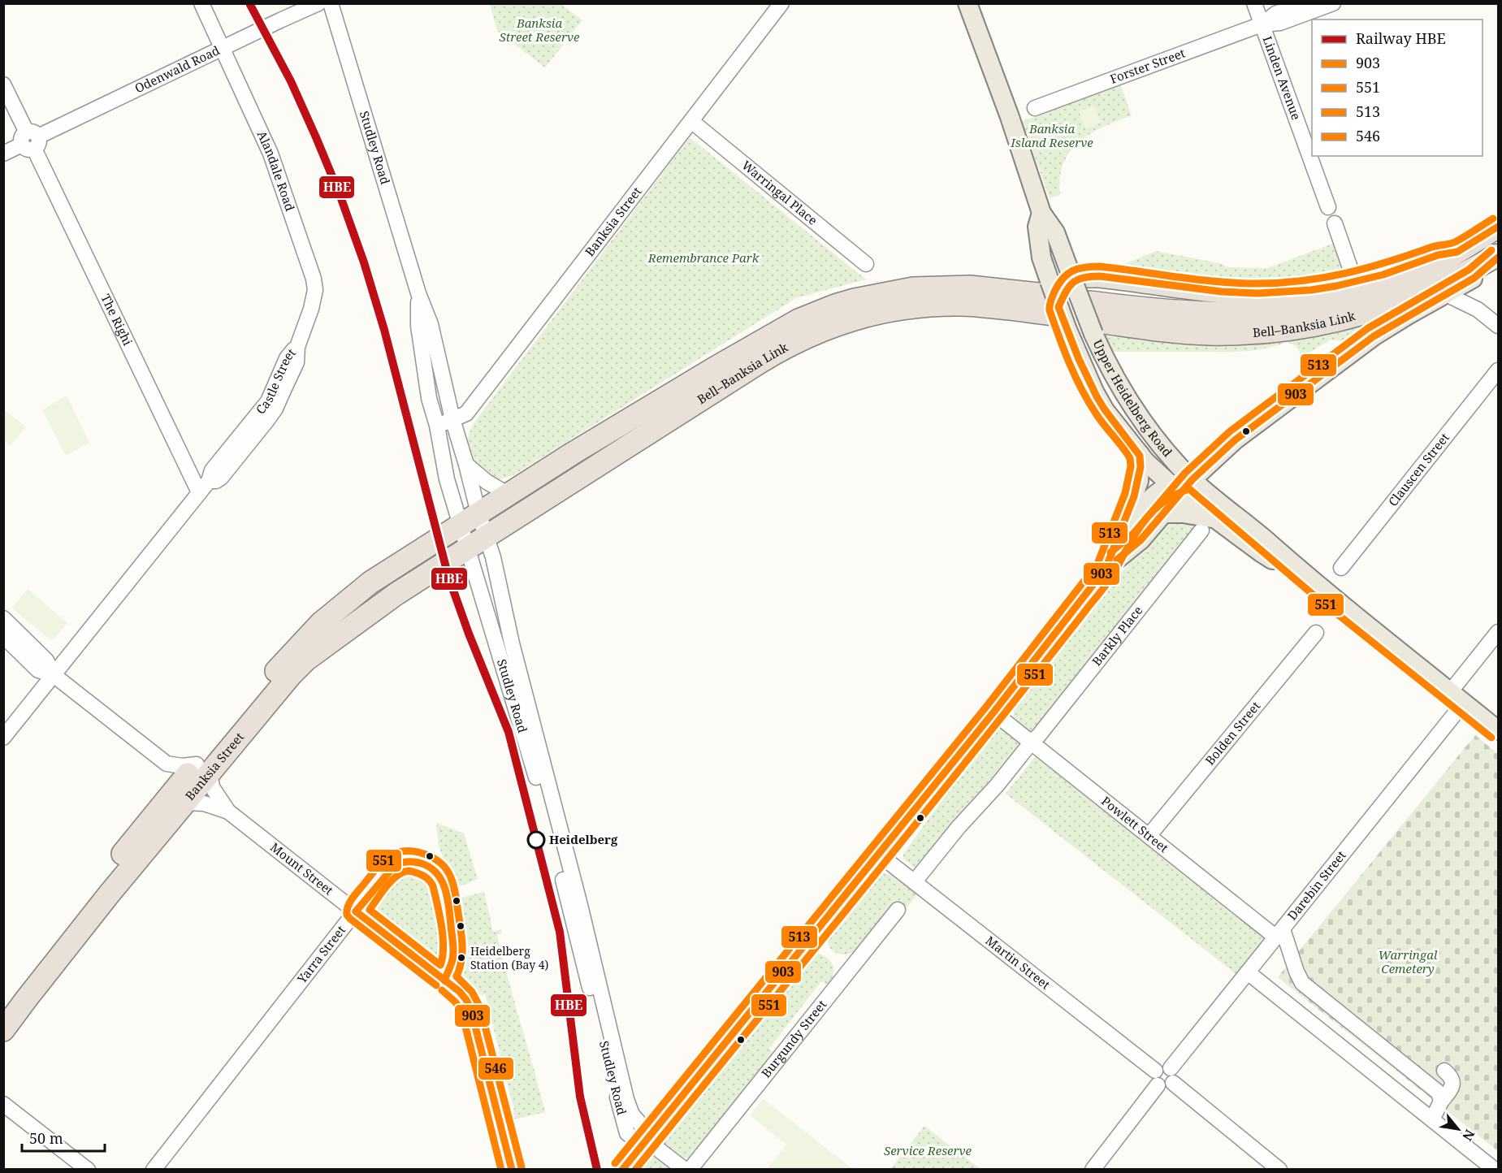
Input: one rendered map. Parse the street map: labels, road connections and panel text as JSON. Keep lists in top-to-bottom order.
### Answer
{
  "streets": {
    "highway": ["Banksia Street", "Bell–Banksia Link"],
    "main road": ["Upper Heidelberg Road"],
    "street": [
      "Forster Street",
      "Odenwald Road",
      "Linden Avenue",
      "Studley Road",
      "Alandale Road",
      "Warringal Place",
      "The Righi",
      "Castle Street",
      "Clauscen Street",
      "Barkly Place",
      "Bolden Street",
      "Powlett Street",
      "Mount Street",
      "Darebin Street",
      "Yarra Street",
      "Martin Street",
      "Burgundy Street"
    ]
  },
  "crossings": [
    ["Forster Street", "Linden Avenue"],
    ["Odenwald Road", "Alandale Road"],
    ["Odenwald Road", "The Righi"],
    ["Studley Road", "Banksia Street"],
    ["Studley Road", "Bell–Banksia Link"],
    ["Alandale Road", "Castle Street"],
    ["Warringal Place", "Banksia Street"],
    ["Banksia Street", "Bell–Banksia Link"],
    ["Banksia Street", "Mount Street"],
    ["The Righi", "Castle Street"],
    ["Bell–Banksia Link", "Upper Heidelberg Road"],
    ["Upper Heidelberg Road", "Darebin Street"],
    ["Barkly Place", "Powlett Street"],
    ["Bolden Street", "Powlett Street"],
    ["Powlett Street", "Darebin Street"],
    ["Mount Street", "Yarra Street"],
    ["Darebin Street", "Martin Street"]
  ],
  "parks": [
    "Banksia Street Reserve",
    "Banksia Island Reserve",
    "Remembrance Park",
    "Warringal Cemetery",
    "Service Reserve"
  ],
  "places": ["Heidelberg", "Heidelberg Station (Bay 4)"],
  "lines": [
    "rail line HBE",
    "transit line 513",
    "transit line 903",
    "transit line 551",
    "transit line 546"
  ],
  "legend": [
    "Railway HBE",
    "903",
    "551",
    "513",
    "546"
  ],
  "scale_bar": "50 m",
  "north": "bottom right"
}
